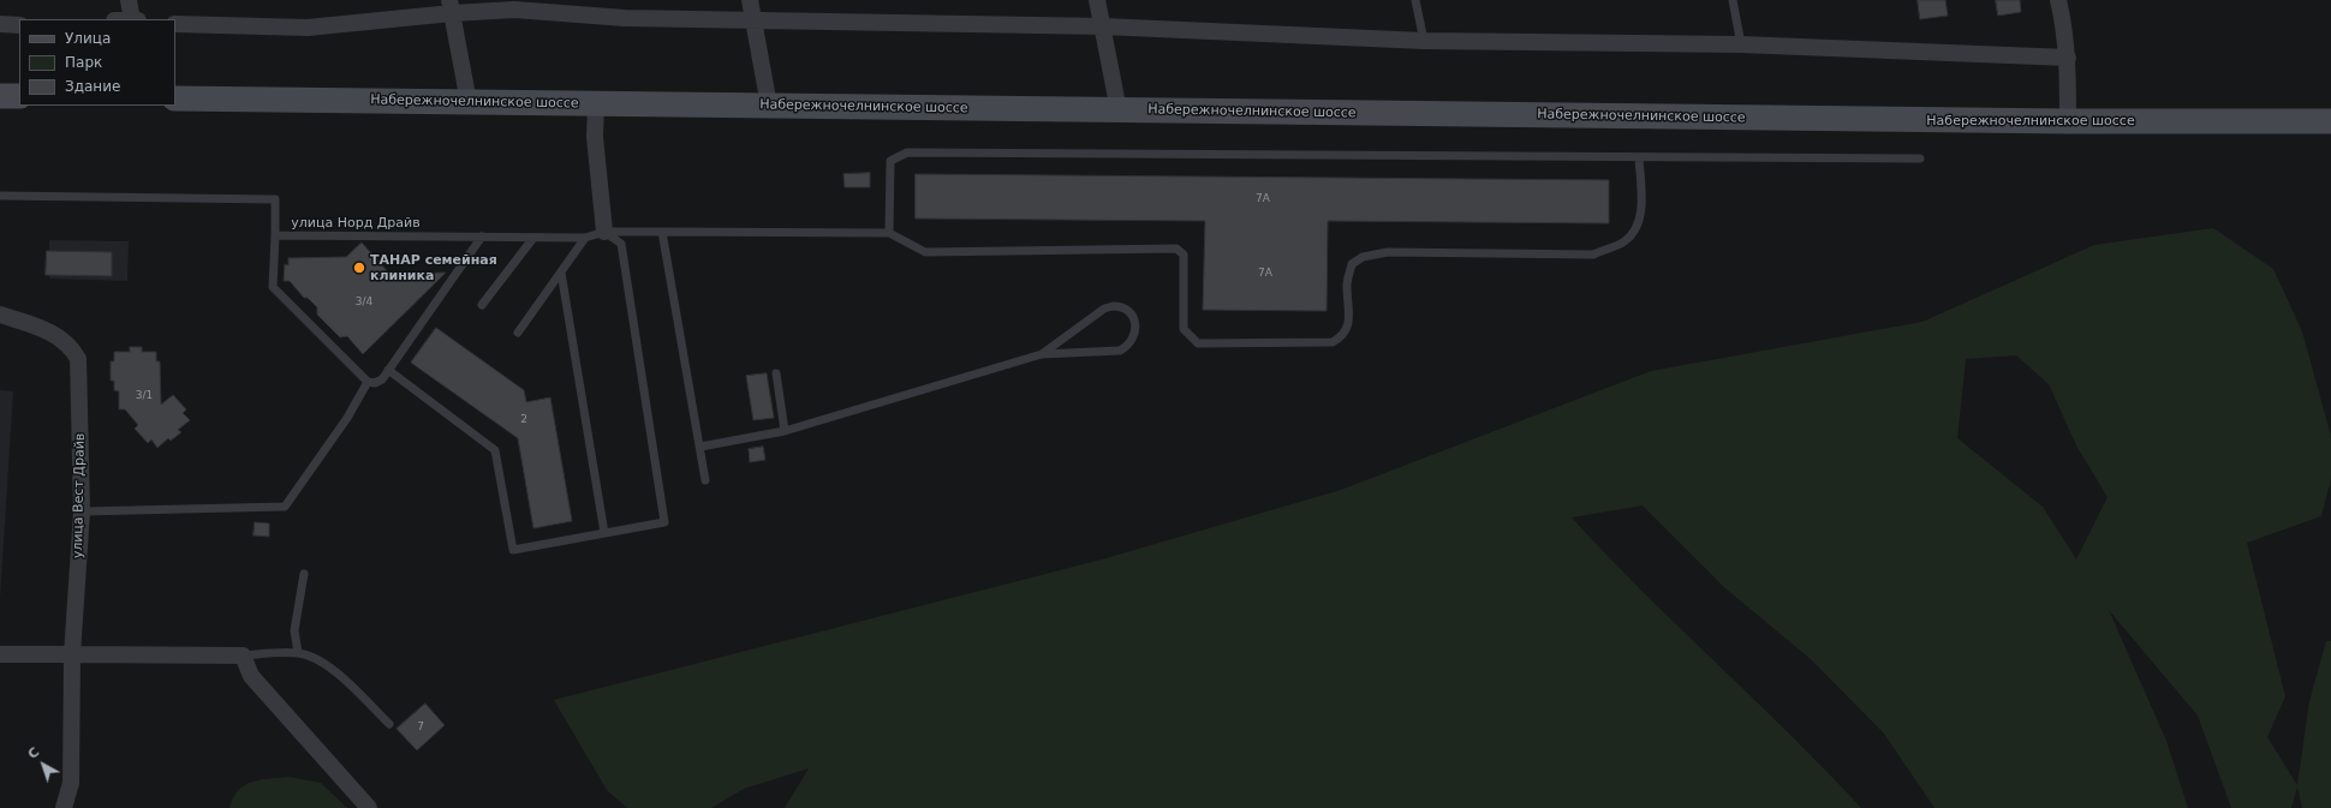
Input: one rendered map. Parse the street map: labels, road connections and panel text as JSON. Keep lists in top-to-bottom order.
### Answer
{
  "streets": {
    "main road": ["Набережночелнинское шоссе"],
    "street": ["улица Вест Драйв"],
    "lane": ["улица Норд Драйв"]
  },
  "places": ["ТАНАР семейная клиника"],
  "house_numbers": [
    "7А",
    "7А",
    "3/4",
    "3/1",
    "2",
    "7"
  ],
  "legend": ["Улица", "Парк", "Здание"],
  "north": "top left"
}
